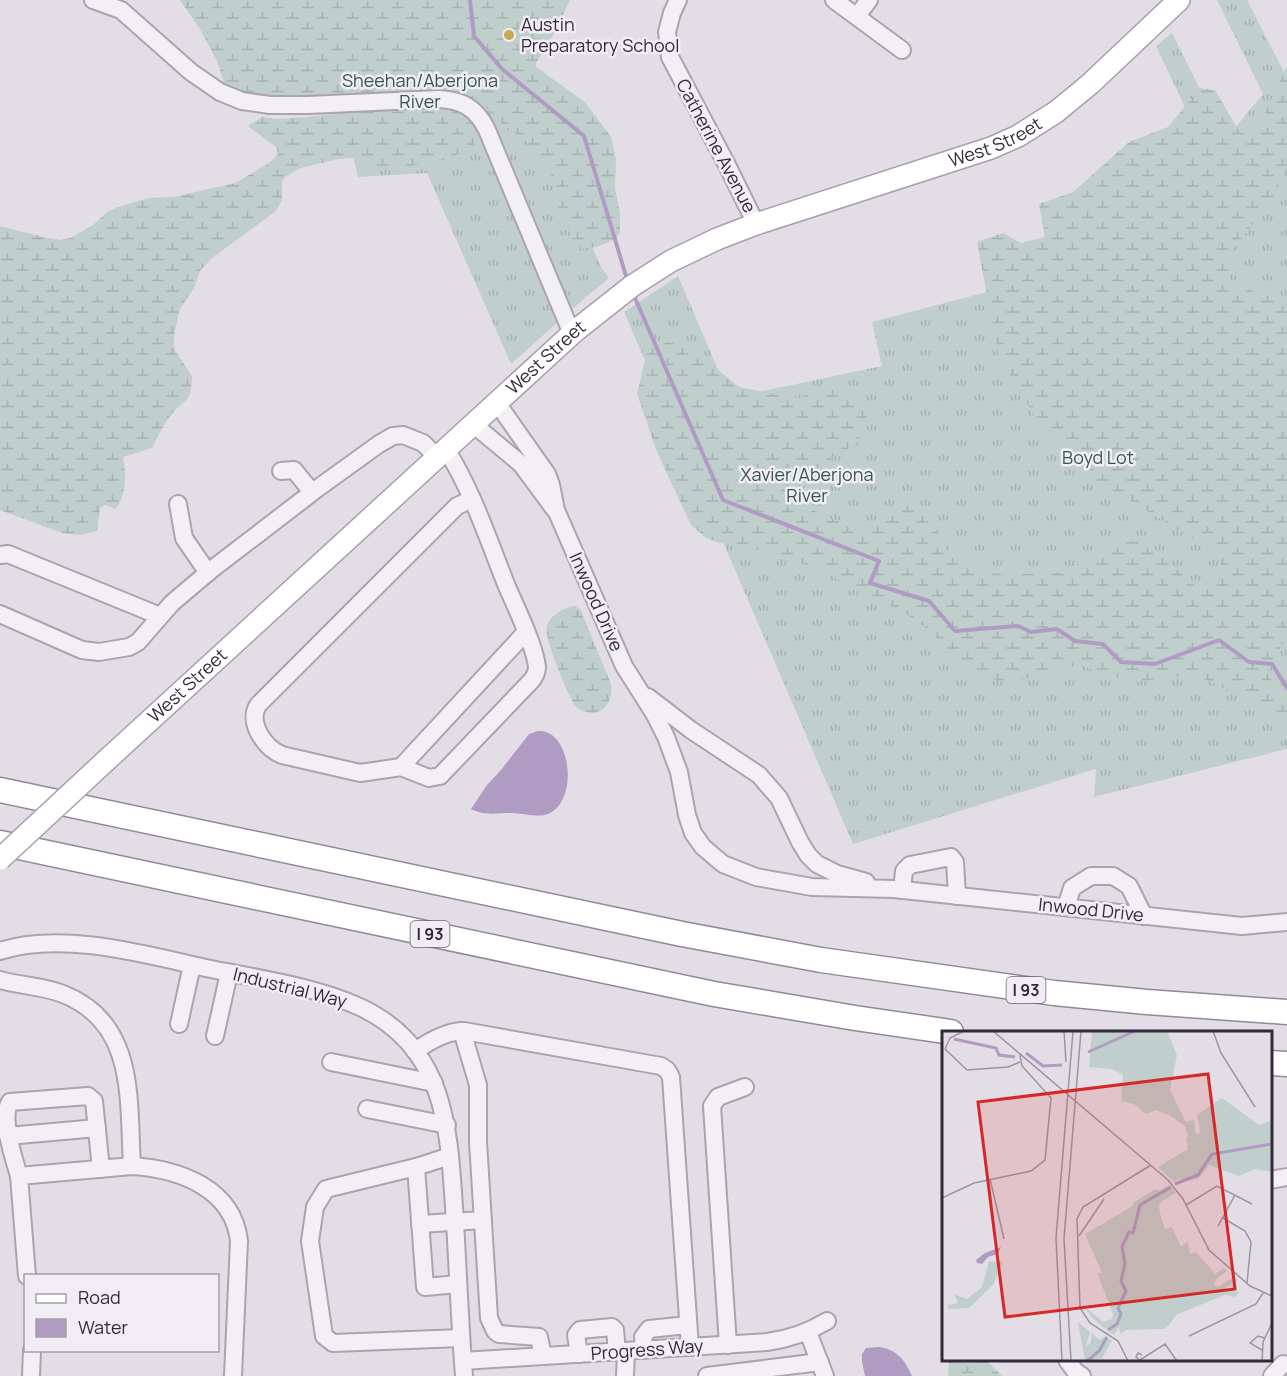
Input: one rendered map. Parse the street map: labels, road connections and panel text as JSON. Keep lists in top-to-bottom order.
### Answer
{
  "streets": {
    "highway": ["I 93"],
    "main road": ["West Street"],
    "street": [
      "Catherine Avenue",
      "Inwood Drive",
      "Industrial Way",
      "Progress Way"
    ]
  },
  "crossings": [
    ["West Street", "Catherine Avenue"],
    ["West Street", "Inwood Drive"],
    ["Industrial Way", "Progress Way"]
  ],
  "parks": ["Sheehan/Aberjona River", "Boyd Lot", "Xavier/Aberjona River"],
  "places": ["Austin Preparatory School"],
  "legend": ["Road", "Water"]
}
